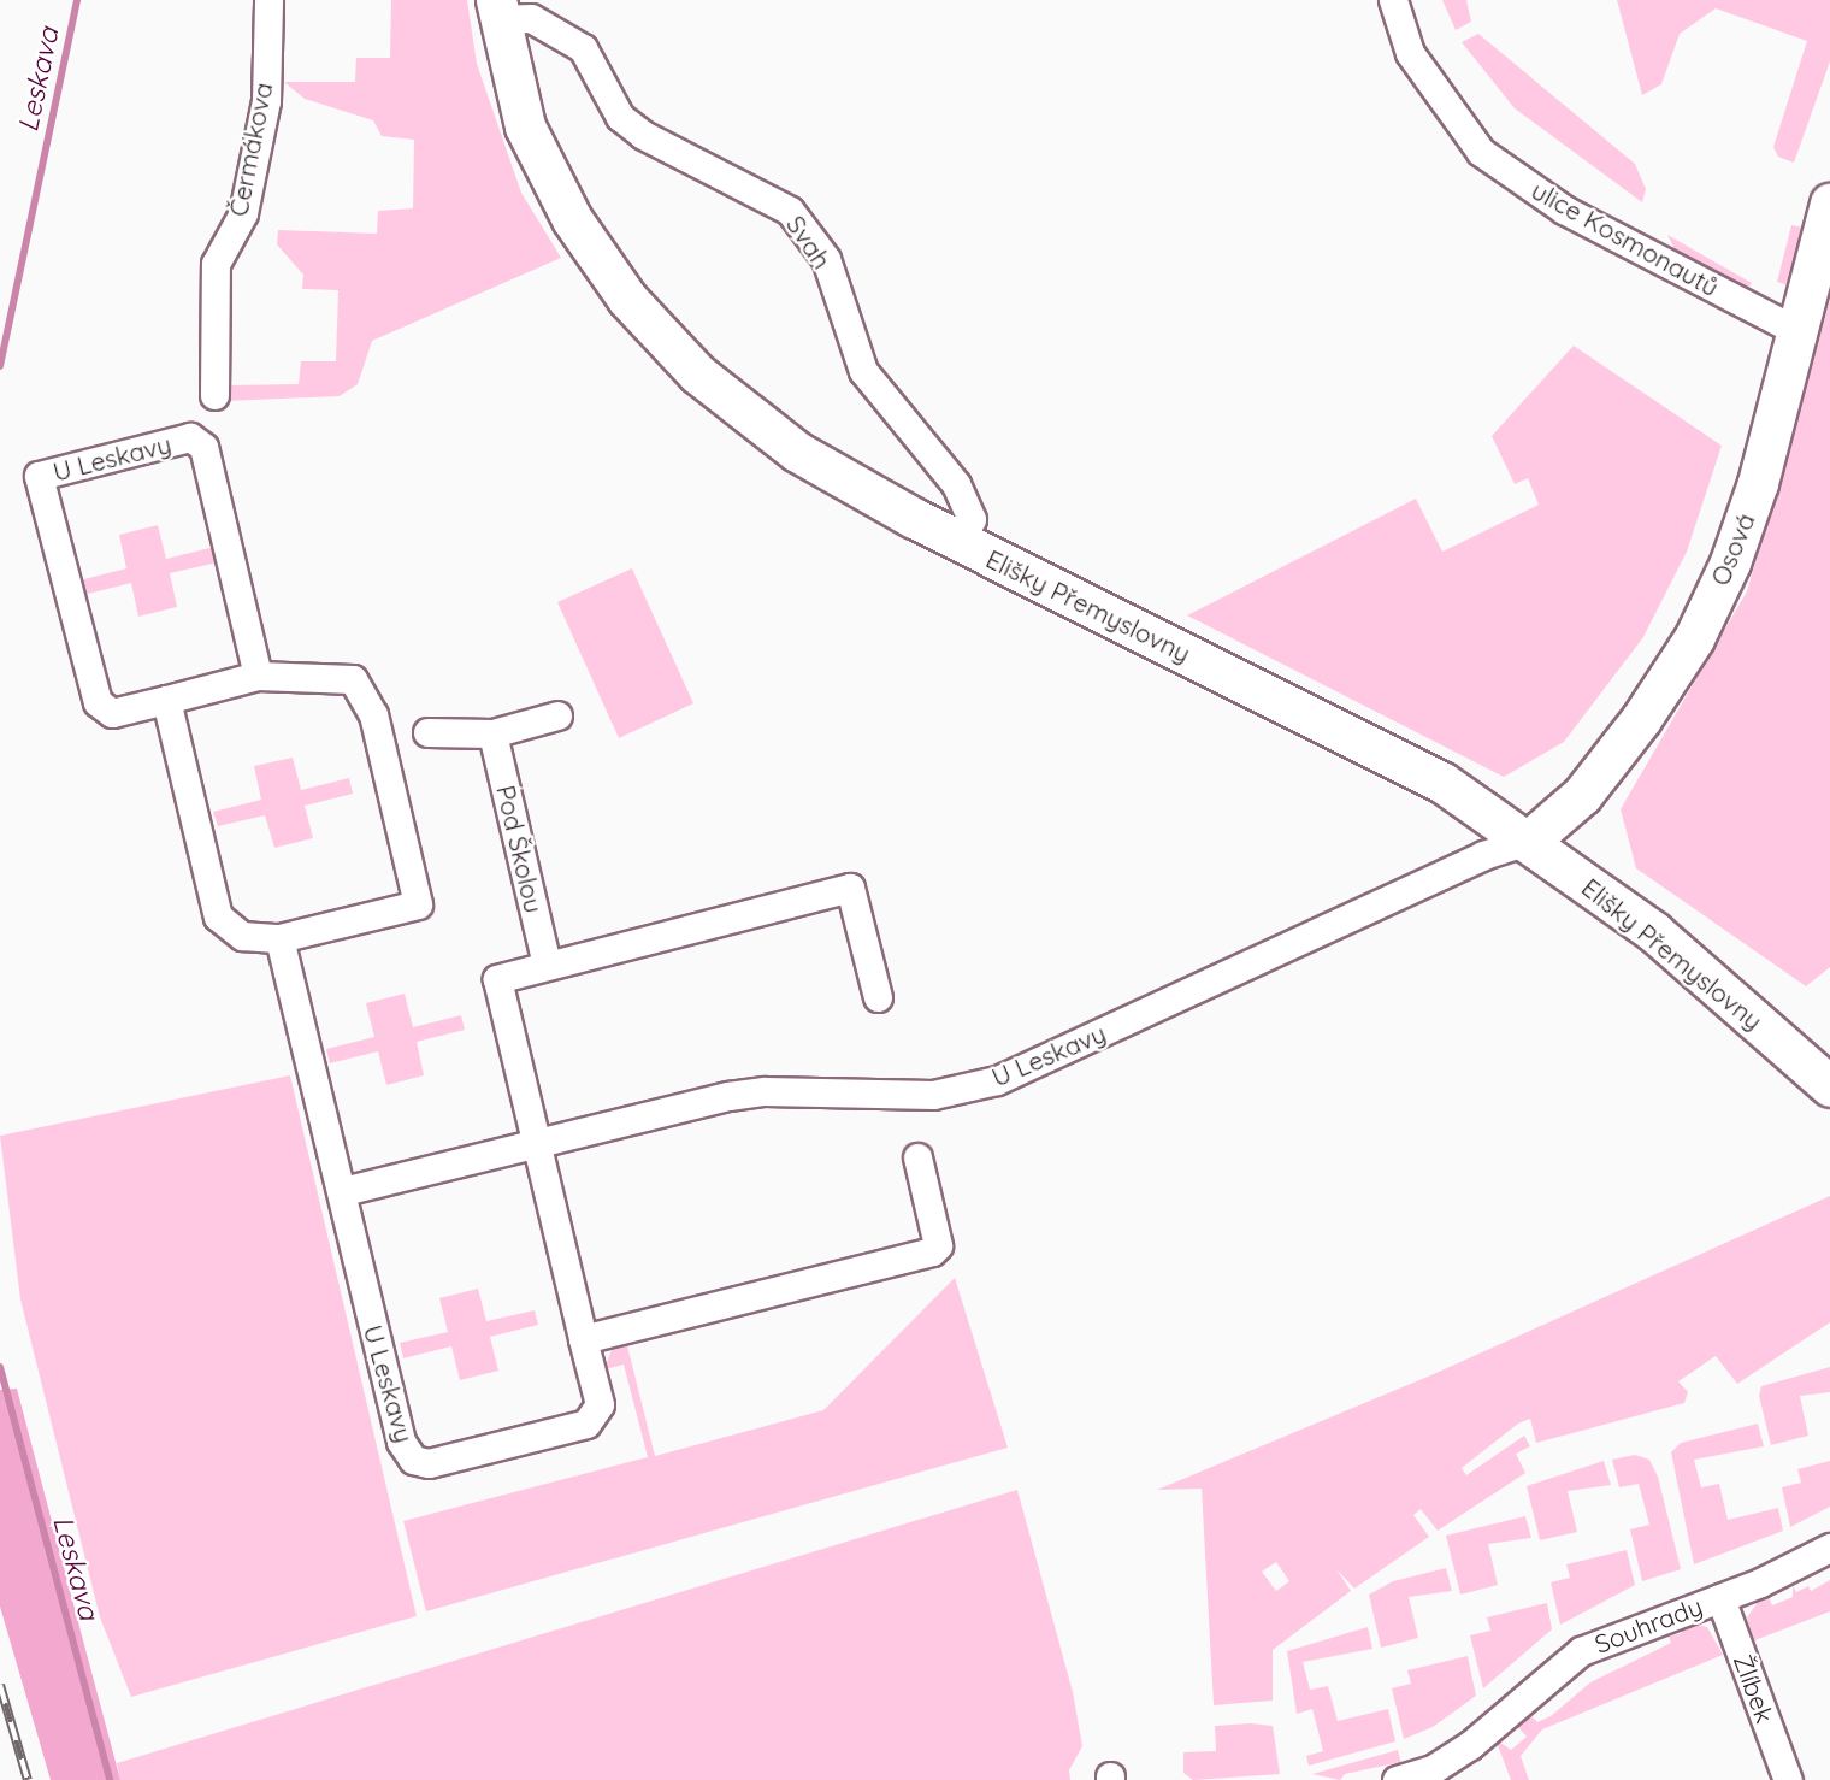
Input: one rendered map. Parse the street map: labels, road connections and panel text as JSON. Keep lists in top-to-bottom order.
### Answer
{
  "streets": {
    "street": [
      "Čermákova",
      "ulice Kosmonautů",
      "Svah",
      "U Leskavy",
      "Osová",
      "Elišky Přemyslovny",
      "Pod Školou",
      "Souhrady",
      "Žlíbek"
    ]
  },
  "crossings": [
    ["ulice Kosmonautů", "Osová"],
    ["Svah", "Elišky Přemyslovny"],
    ["U Leskavy", "Osová"],
    ["U Leskavy", "Elišky Přemyslovny"],
    ["U Leskavy", "Pod Školou"],
    ["Osová", "Elišky Přemyslovny"],
    ["Souhrady", "Žlíbek"]
  ],
  "water": ["Leskava"]
}
